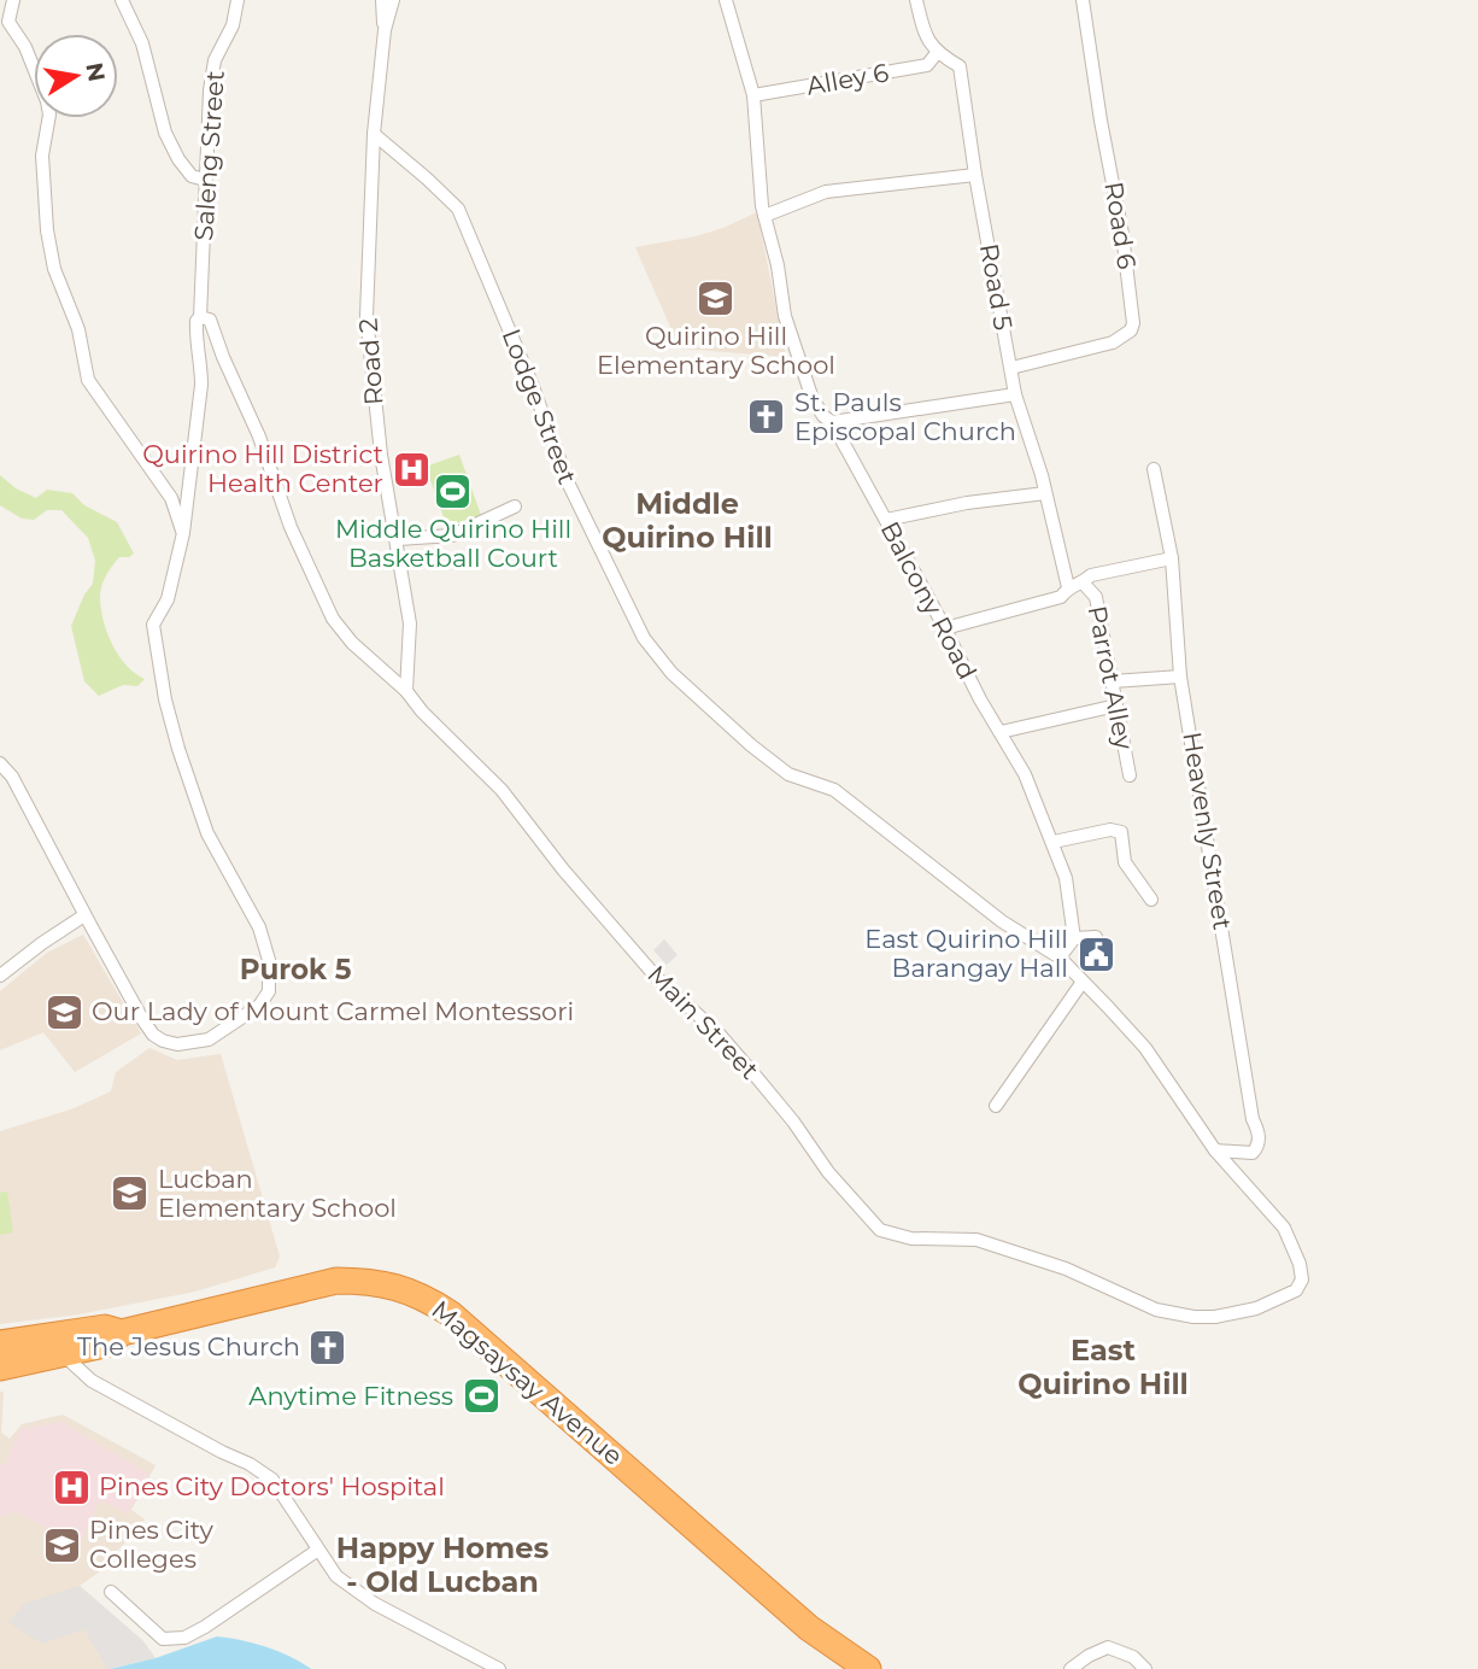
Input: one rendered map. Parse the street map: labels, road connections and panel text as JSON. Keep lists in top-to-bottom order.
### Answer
{
  "streets": {
    "highway": ["Magsaysay Avenue"],
    "street": [
      "Alley 6",
      "Saleng Street",
      "Road 6",
      "Road 5",
      "Road 2",
      "Lodge Street",
      "Balcony Road",
      "Parrot Alley",
      "Heavenly Street",
      "Main Street"
    ]
  },
  "crossings": [
    ["Alley 6", "Road 5"],
    ["Alley 6", "Balcony Road"],
    ["Saleng Street", "Main Street"],
    ["Road 6", "Road 5"],
    ["Road 2", "Lodge Street"],
    ["Road 2", "Main Street"],
    ["Heavenly Street", "Main Street"]
  ],
  "districts": [
    "Middle Quirino Hill",
    "Purok 5",
    "East Quirino Hill",
    "Happy Homes - Old Lucban"
  ],
  "places": {
    "school or university": [
      "Quirino Hill Elementary School",
      "Our Lady of Mount Carmel Montessori",
      "Lucban Elementary School",
      "Pines City Colleges"
    ],
    "church": ["St. Pauls Episcopal Church", "The Jesus Church"],
    "hospital": ["Quirino Hill District Health Center", "Pines City Doctors' Hospital"],
    "sports": ["Middle Quirino Hill Basketball Court", "Anytime Fitness"],
    "public building": ["East Quirino Hill Barangay Hall"]
  },
  "north": "right"
}
